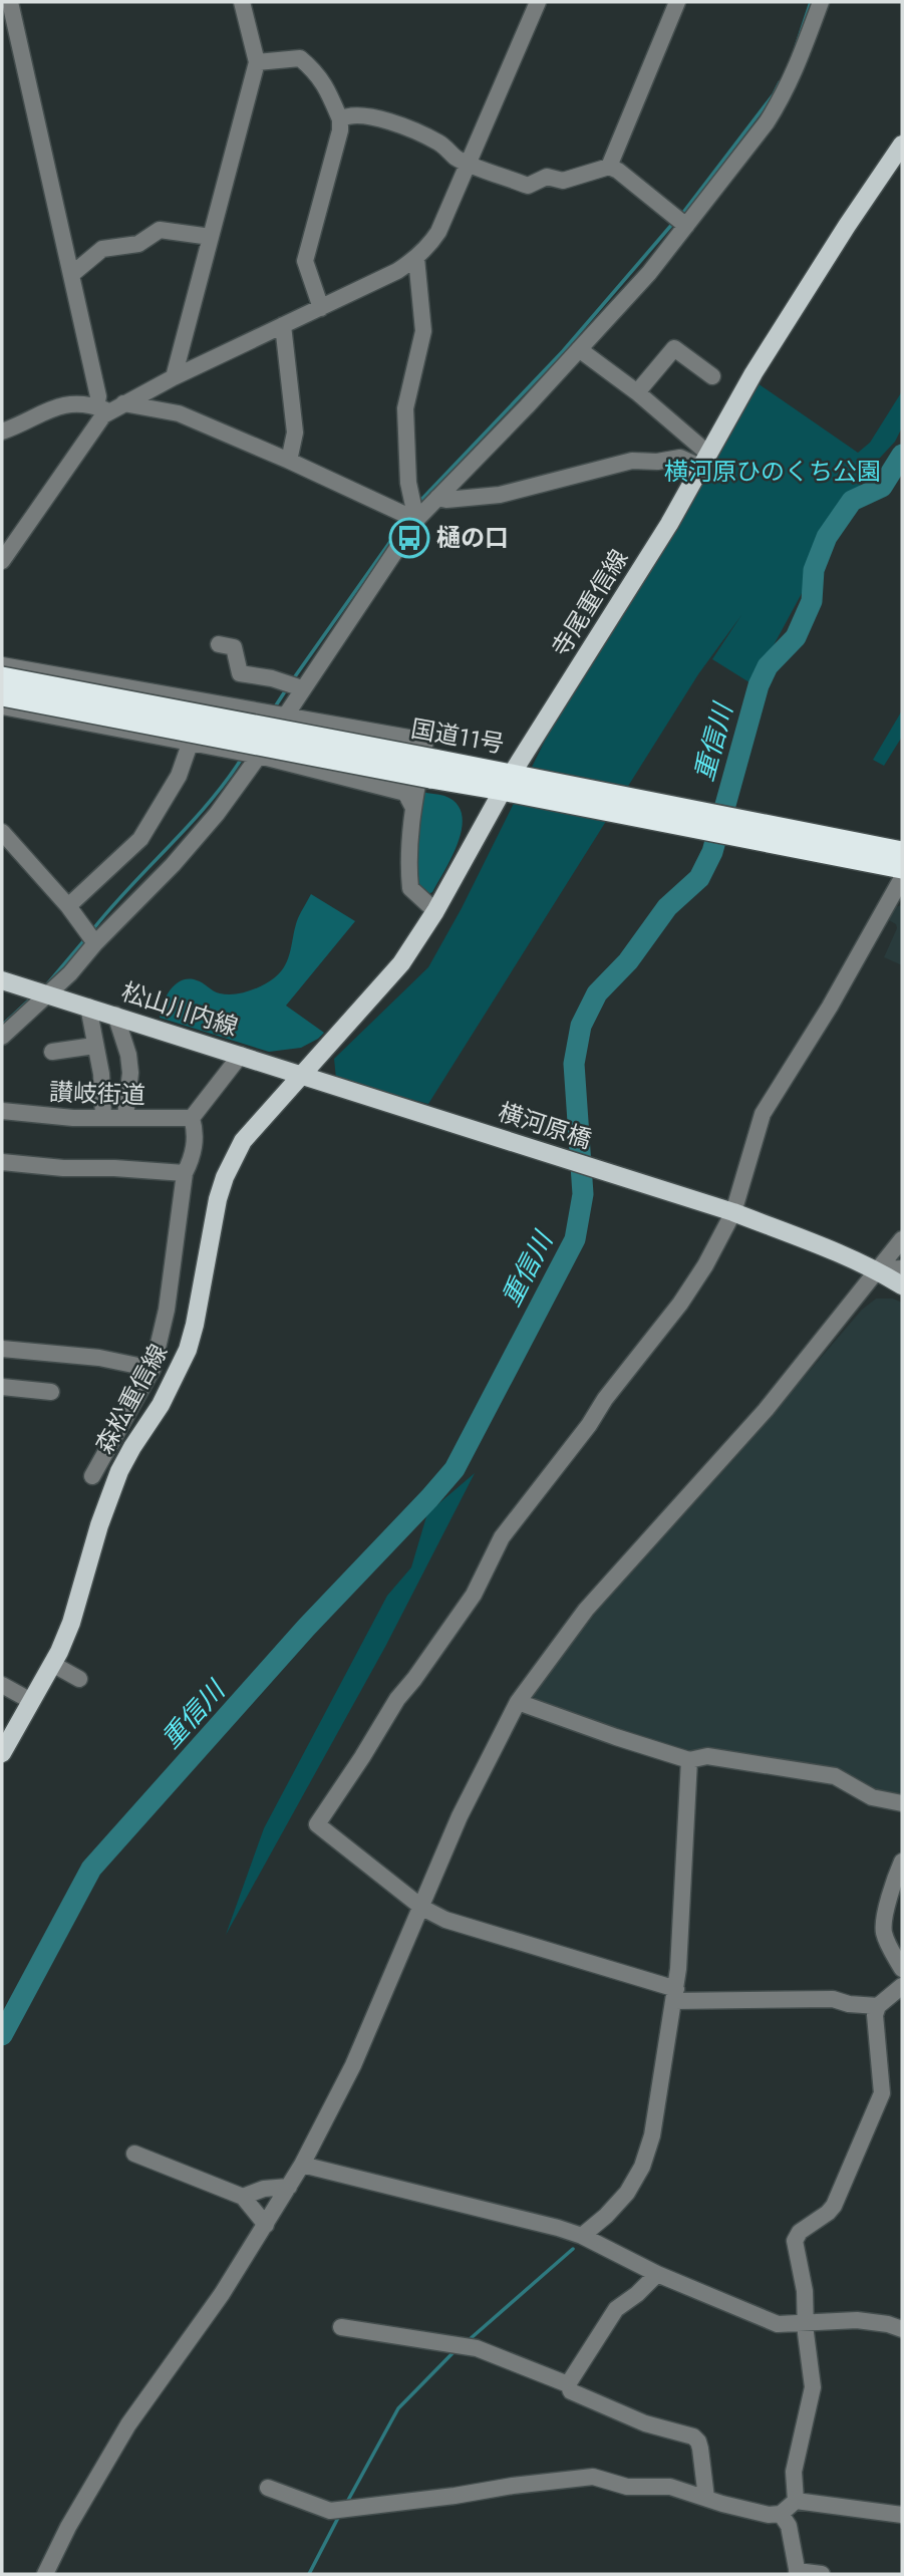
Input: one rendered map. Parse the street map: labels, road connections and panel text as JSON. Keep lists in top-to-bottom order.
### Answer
{
  "streets": {
    "highway": ["国道11号"],
    "main road": [
      "寺尾重信線",
      "松山川内線",
      "横河原橋",
      "森松重信線"
    ],
    "street": ["讃岐街道"]
  },
  "crossings": [
    ["寺尾重信線", "国道11号"],
    ["寺尾重信線", "松山川内線"],
    ["寺尾重信線", "森松重信線"],
    ["松山川内線", "横河原橋"],
    ["松山川内線", "森松重信線"]
  ],
  "water": ["重信川"],
  "parks": ["横河原ひのくち公園"],
  "places": {
    "bus stop": ["樋の口"]
  }
}
